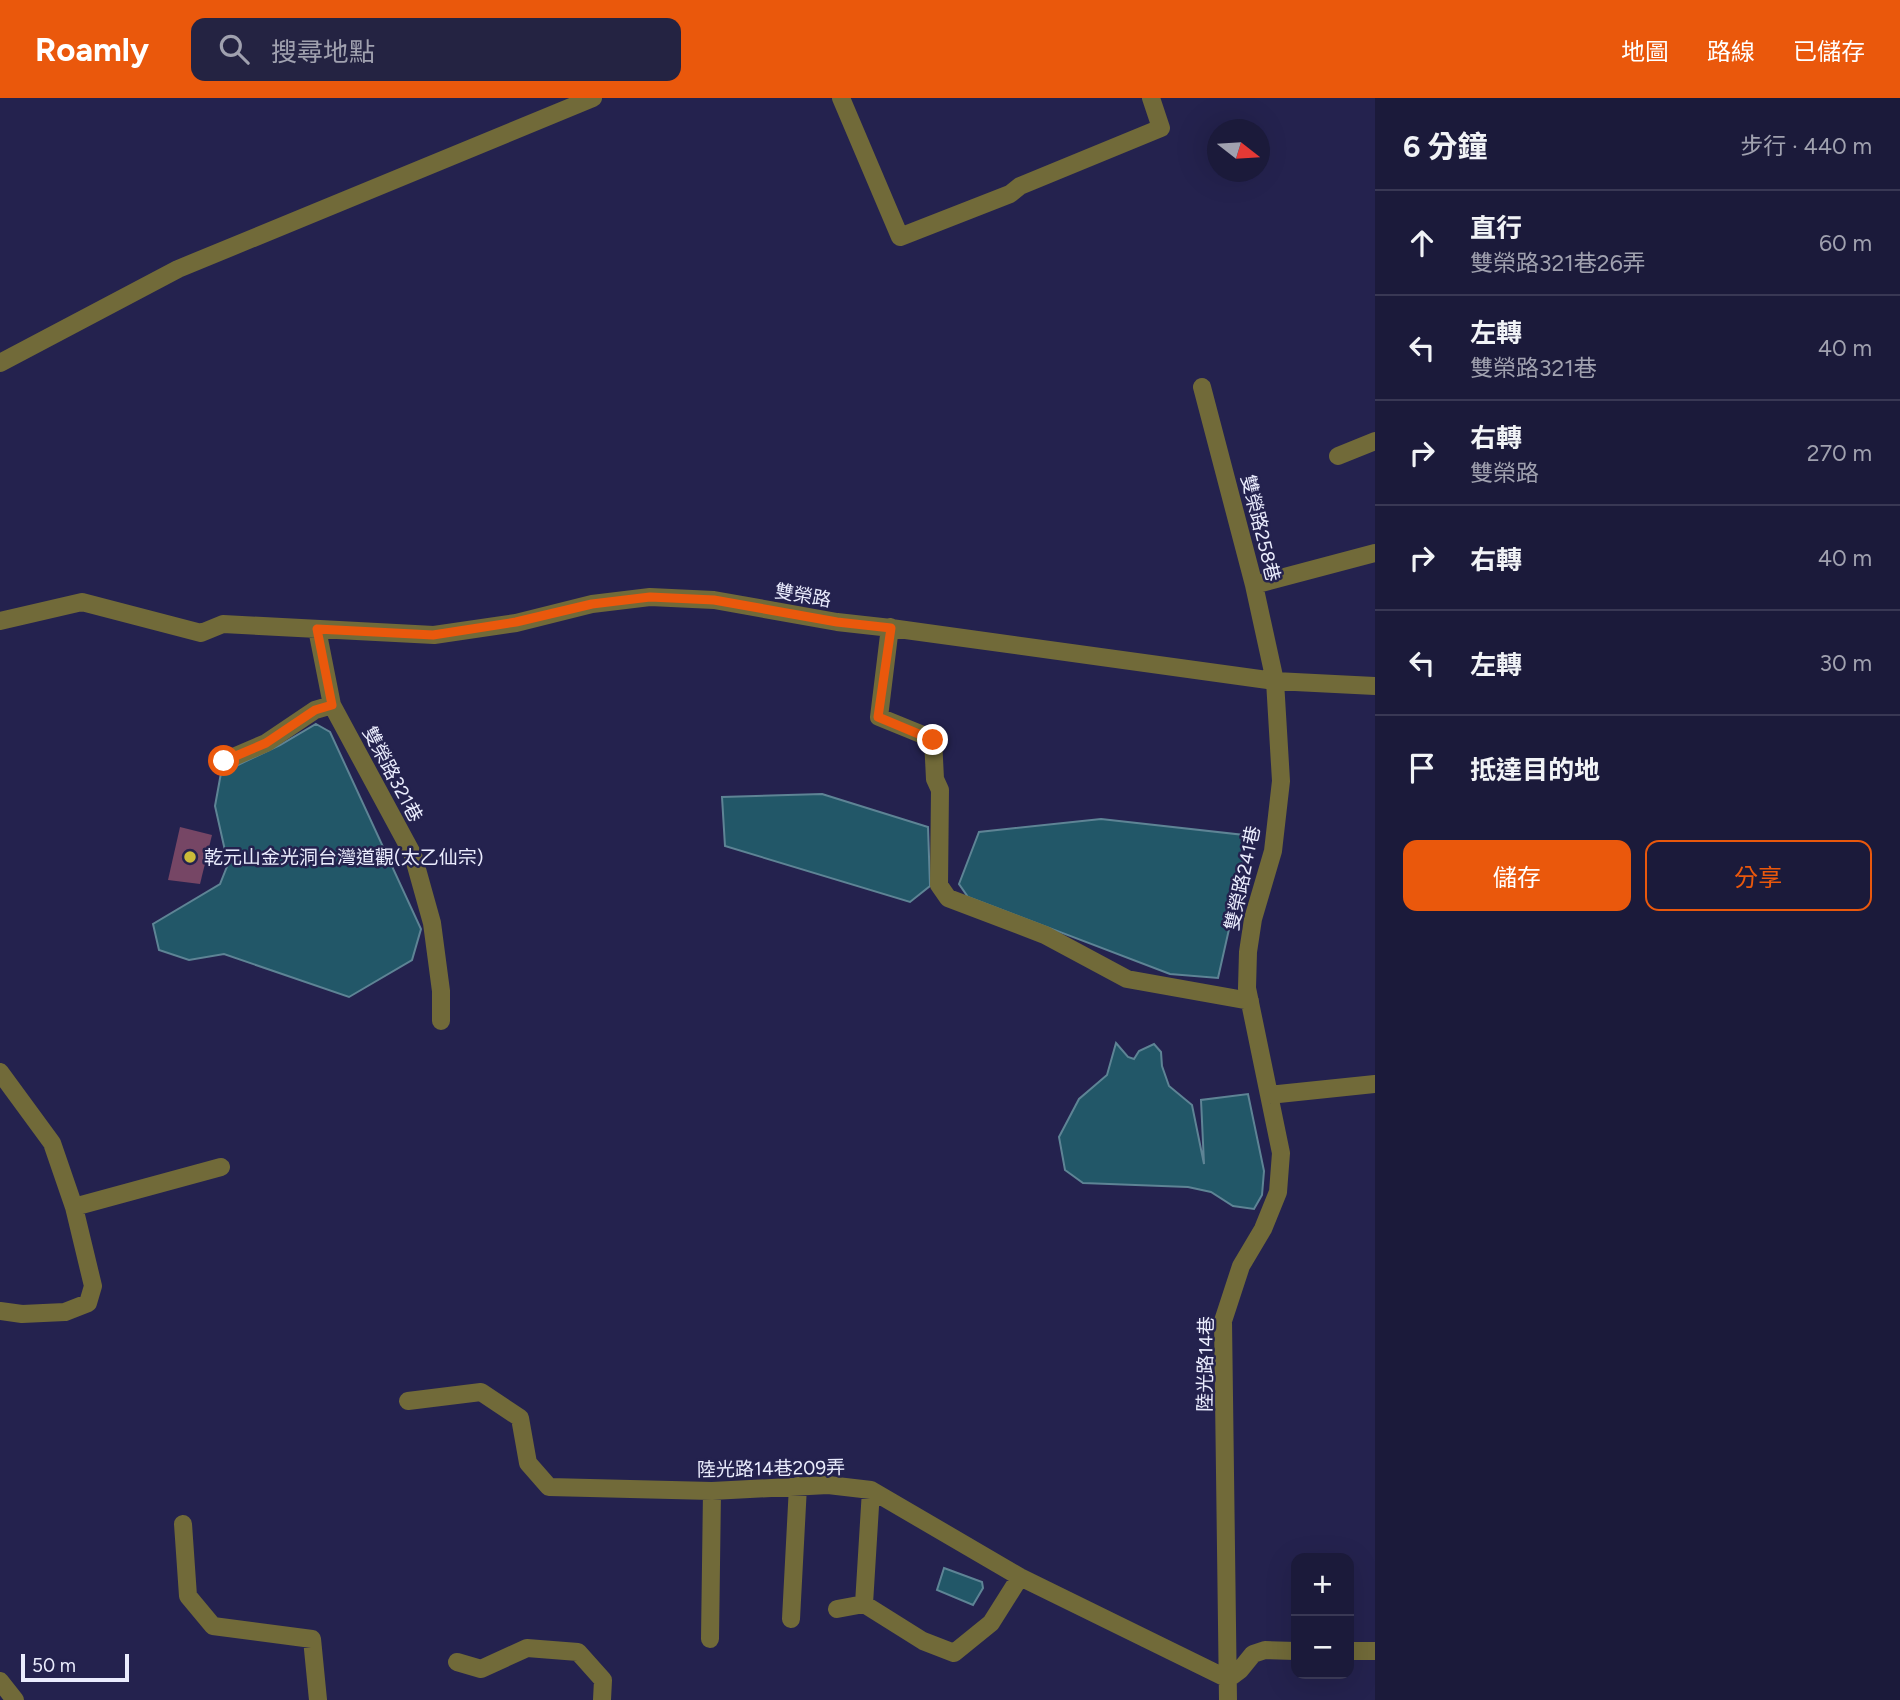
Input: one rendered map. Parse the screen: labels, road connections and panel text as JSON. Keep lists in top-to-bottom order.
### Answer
{
  "streets": {
    "street": [
      "雙榮路258巷",
      "雙榮路",
      "雙榮路321巷",
      "雙榮路241巷",
      "陸光路14巷",
      "陸光路14巷209弄"
    ]
  },
  "crossings": [
    ["雙榮路258巷", "雙榮路"],
    ["雙榮路258巷", "雙榮路241巷"],
    ["雙榮路", "雙榮路321巷"],
    ["雙榮路", "雙榮路241巷"],
    ["雙榮路241巷", "陸光路14巷"],
    ["陸光路14巷", "陸光路14巷209弄"]
  ],
  "places": ["乾元山金光洞台灣道觀(太乙仙宗)"],
  "scale_bar": "50 m",
  "north": "right",
  "page": {
    "header": "Roamly",
    "search": "搜尋地點",
    "nav": ["地圖", "路線", "已儲存"],
    "heading": ["6 分鐘", "步行 · 440 m"],
    "list": [
      ["直行", "雙榮路321巷26弄", "60 m"],
      ["左轉", "雙榮路321巷", "40 m"],
      ["右轉", "雙榮路", "270 m"],
      ["右轉", "40 m"],
      ["左轉", "30 m"],
      "抵達目的地"
    ],
    "buttons": ["儲存", "分享"],
    "map_buttons": ["+", "−"],
    "scale": "50 m"
  }
}
